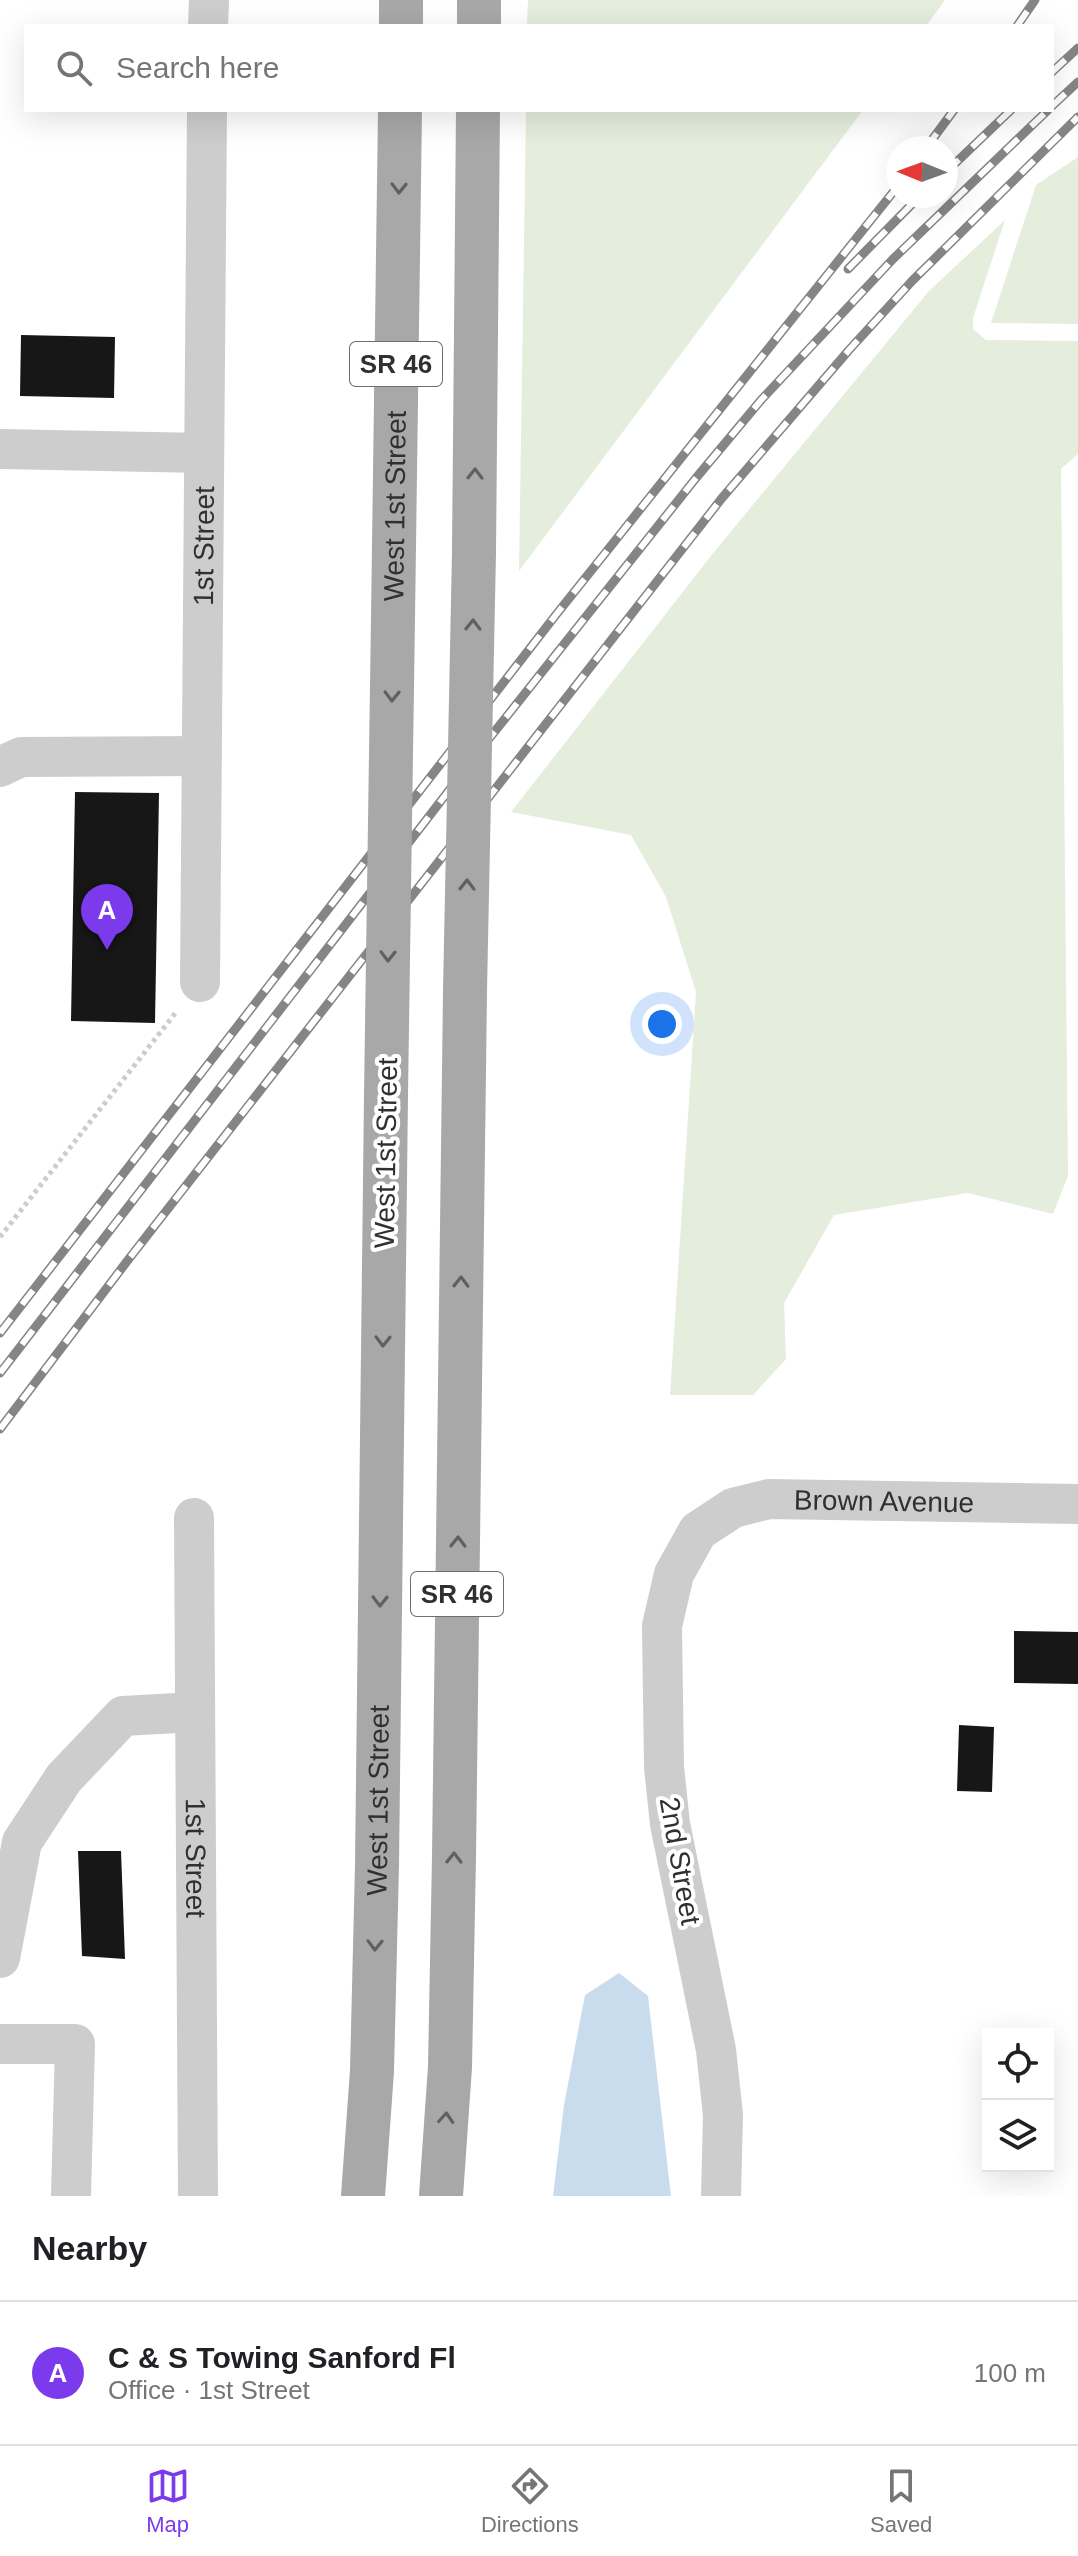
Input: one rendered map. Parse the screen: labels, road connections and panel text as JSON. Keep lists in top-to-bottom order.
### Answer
{
  "streets": {
    "main road": ["SR 46", "West 1st Street"],
    "street": ["1st Street", "Brown Avenue", "2nd Street"]
  },
  "crossings": [
    ["Brown Avenue", "2nd Street"]
  ],
  "north": "left",
  "page": {
    "search": "Search here",
    "pins": "A",
    "heading": "Nearby",
    "list": [
      {
        "mark": "A",
        "name": "C & S Towing Sanford Fl",
        "note": "Office · 1st Street",
        "value": "100 m"
      }
    ],
    "nav": ["Map", "Directions", "Saved"]
  }
}
